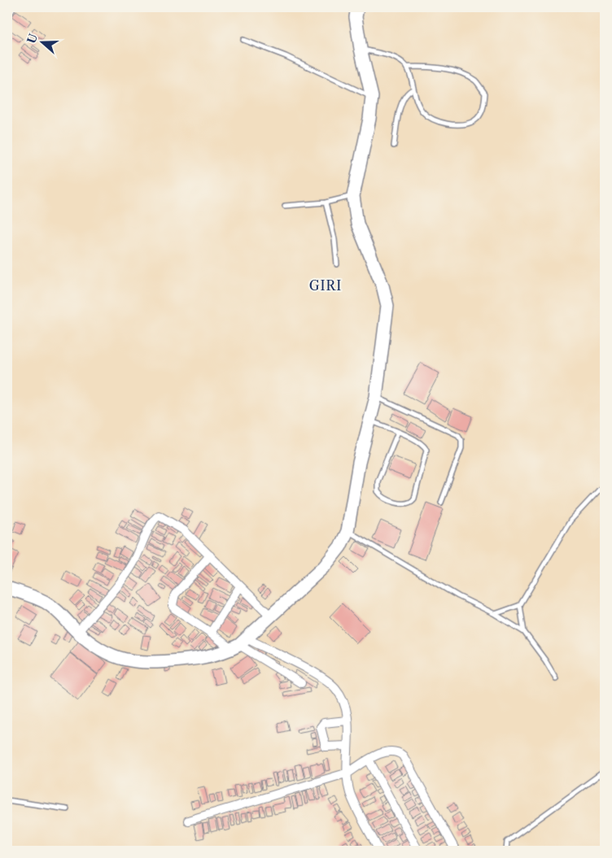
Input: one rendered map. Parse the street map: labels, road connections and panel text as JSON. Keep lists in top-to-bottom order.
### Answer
{
  "districts": ["GIRI"],
  "north": "left"
}
